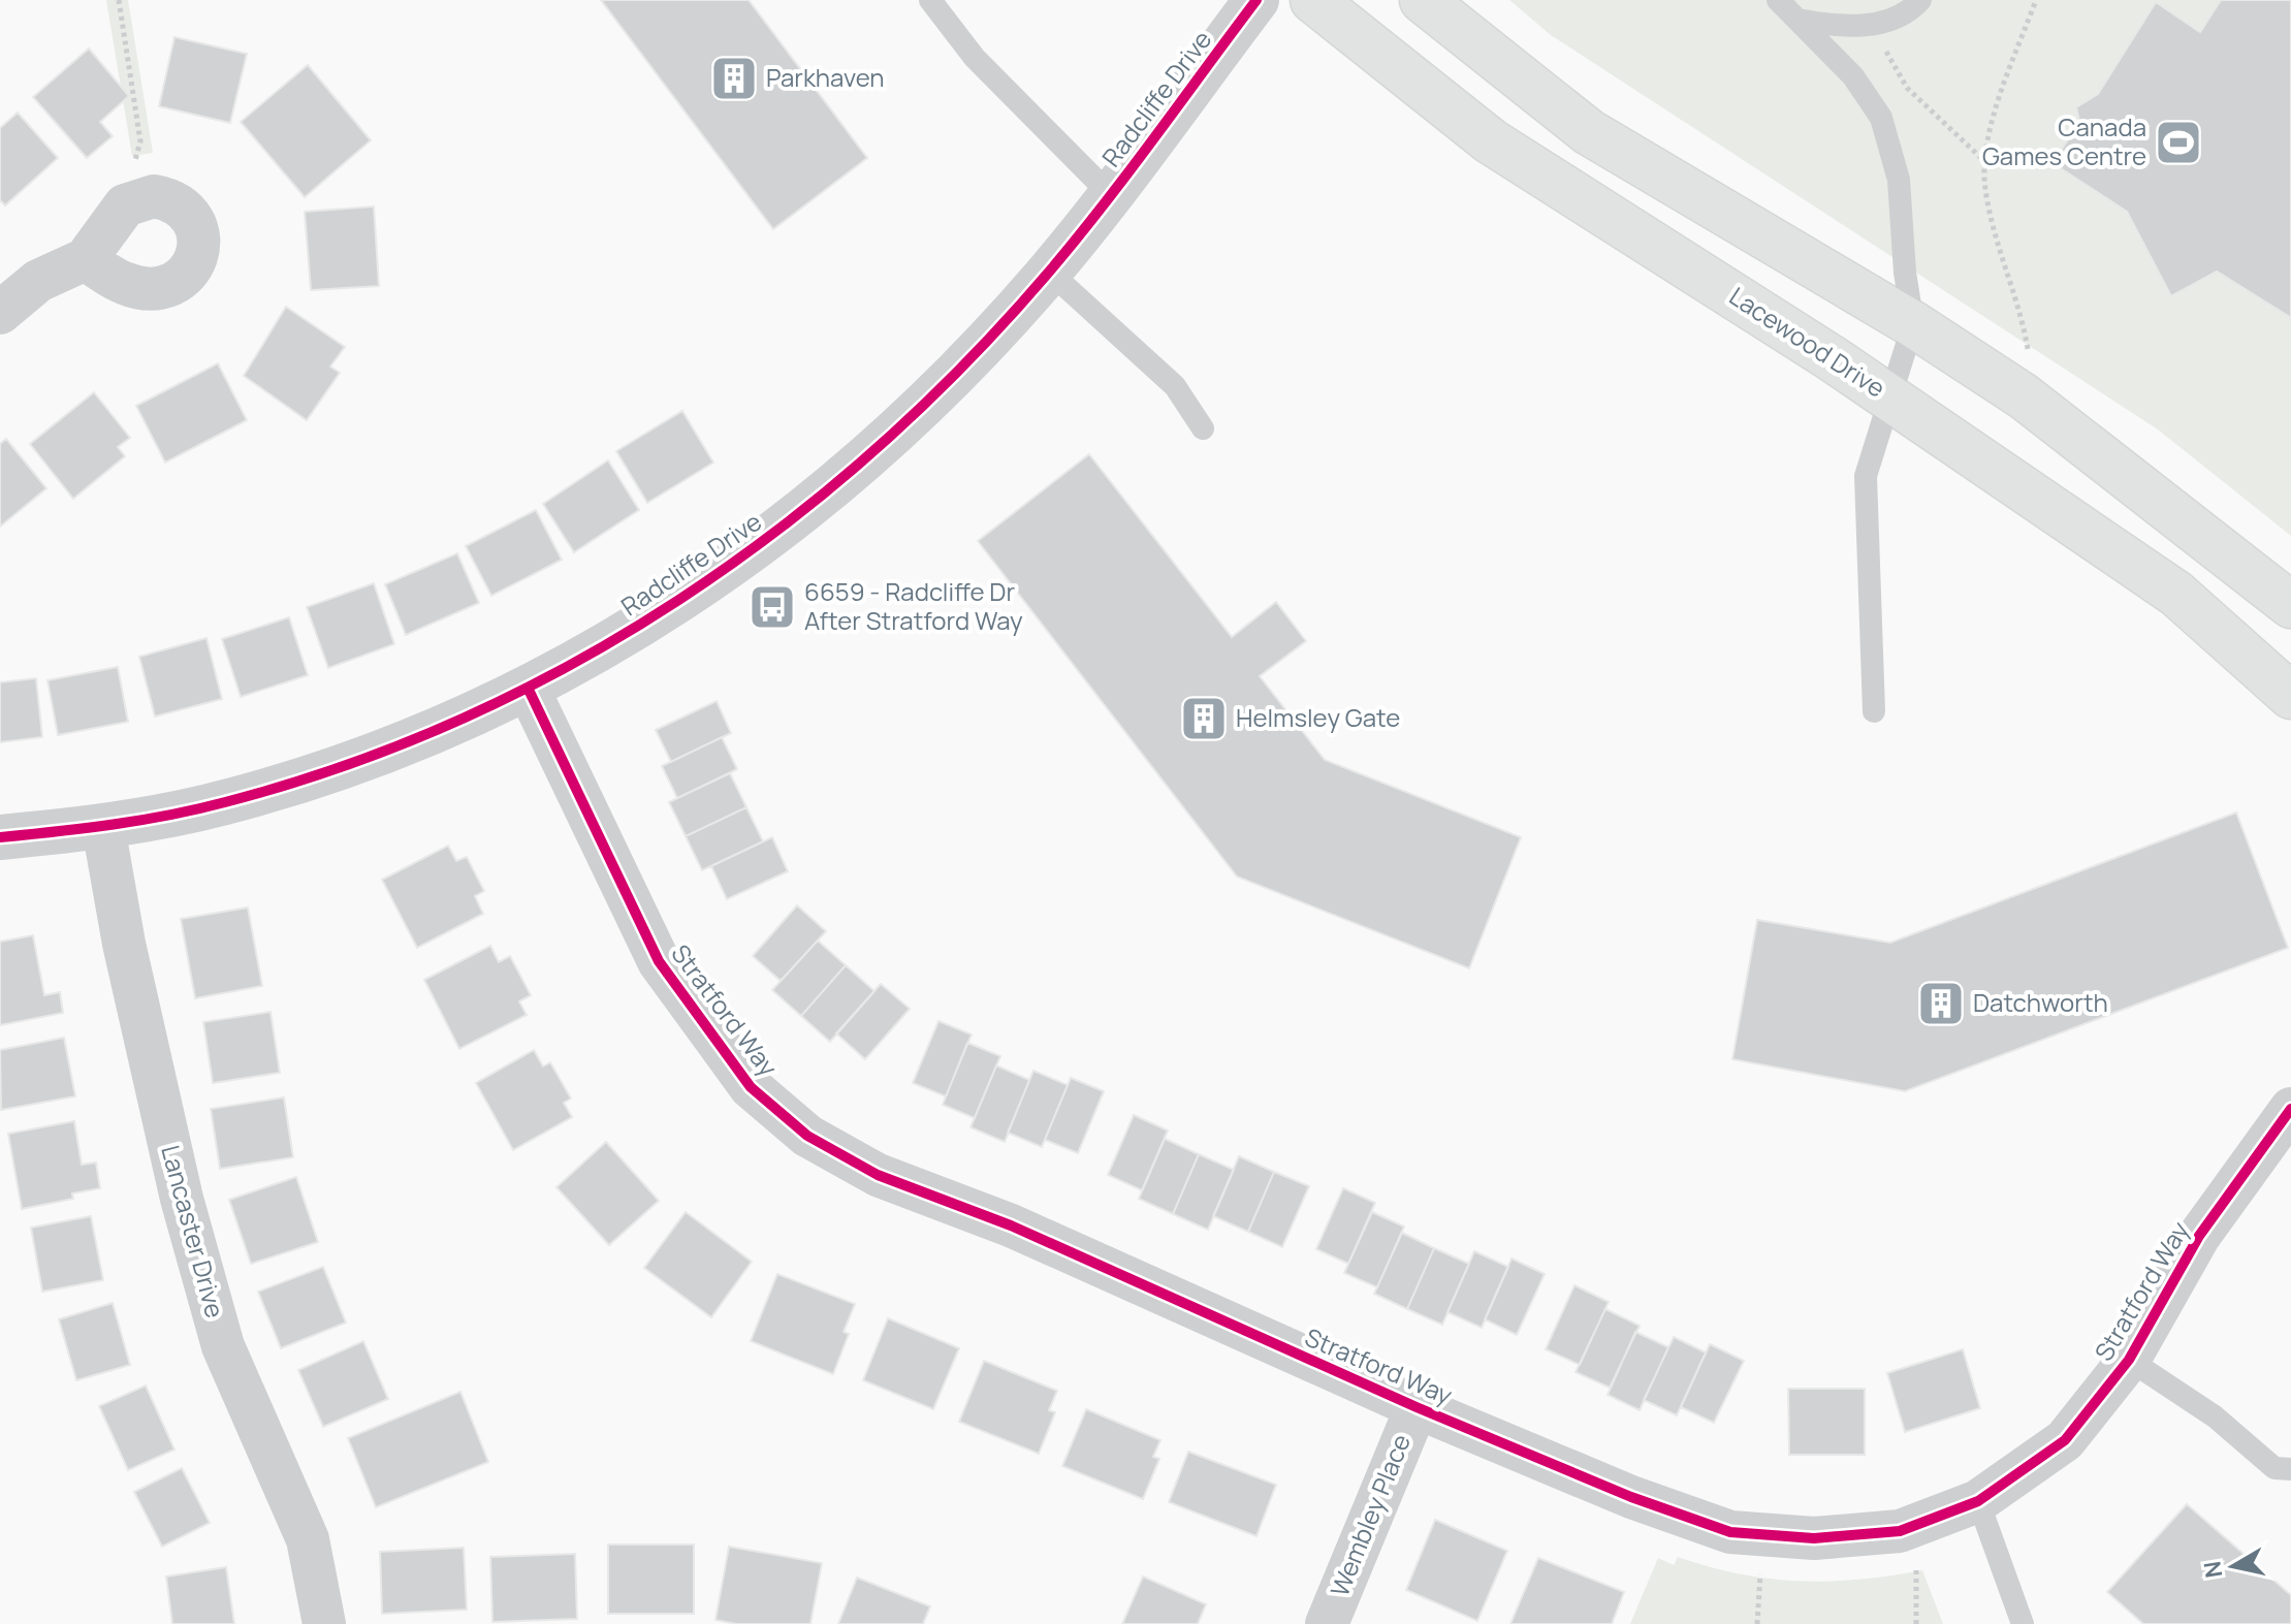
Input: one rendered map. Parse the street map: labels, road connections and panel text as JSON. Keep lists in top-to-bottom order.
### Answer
{
  "streets": {
    "main road": ["Lacewood Drive"],
    "street": [
      "Radcliffe Drive",
      "Stratford Way",
      "Lancaster Drive",
      "Wembley Place"
    ]
  },
  "crossings": [
    ["Radcliffe Drive", "Stratford Way"],
    ["Radcliffe Drive", "Lancaster Drive"],
    ["Stratford Way", "Wembley Place"]
  ],
  "places": {
    "building": ["Parkhaven", "Helmsley Gate", "Datchworth"],
    "sports": ["Canada Games Centre"],
    "bus stop": ["6659 - Radcliffe Dr After Stratford Way"]
  },
  "north": "left"
}
